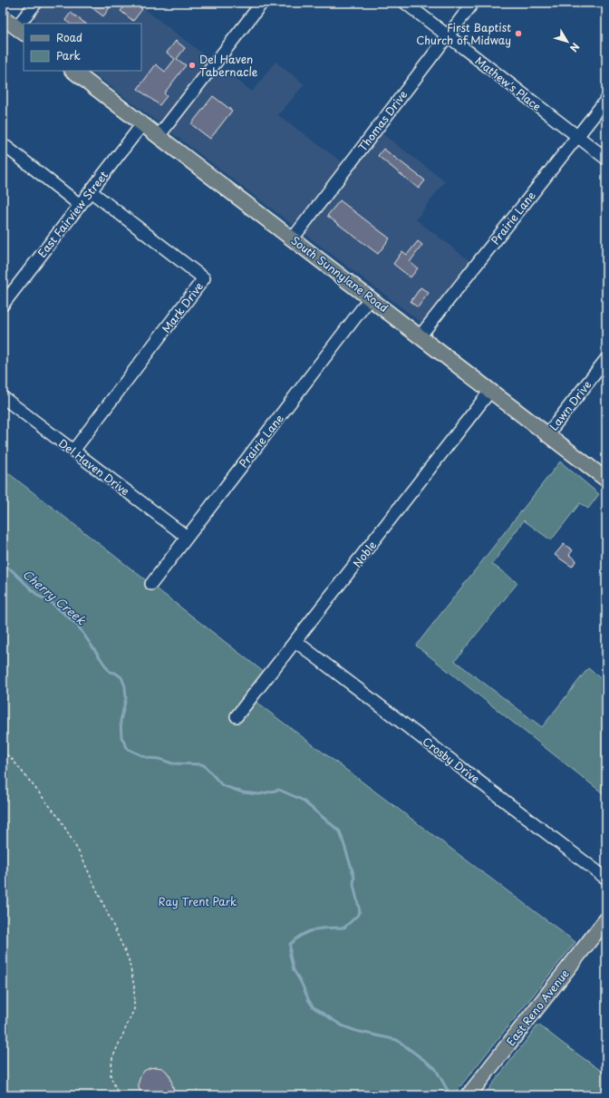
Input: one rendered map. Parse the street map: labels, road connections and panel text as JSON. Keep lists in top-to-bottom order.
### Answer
{
  "streets": {
    "main road": ["South Sunnylane Road", "East Reno Avenue"],
    "street": [
      "Mathew's Place",
      "Thomas Drive",
      "East Fairview Street",
      "Prairie Lane",
      "Mark Drive",
      "Lawn Drive",
      "Del Haven Drive",
      "Noble",
      "Crosby Drive"
    ]
  },
  "crossings": [
    ["Mathew's Place", "Thomas Drive"],
    ["Mathew's Place", "Prairie Lane"],
    ["Thomas Drive", "South Sunnylane Road"],
    ["East Fairview Street", "South Sunnylane Road"],
    ["East Fairview Street", "Mark Drive"],
    ["Prairie Lane", "South Sunnylane Road"],
    ["Prairie Lane", "Del Haven Drive"],
    ["South Sunnylane Road", "Lawn Drive"],
    ["South Sunnylane Road", "Noble"],
    ["Mark Drive", "Del Haven Drive"],
    ["Noble", "Crosby Drive"]
  ],
  "water": ["Cherry Creek"],
  "parks": ["Ray Trent Park"],
  "places": ["First Baptist Church of Midway", "Del Haven Tabernacle"],
  "legend": ["Road", "Park"],
  "north": "bottom right"
}
